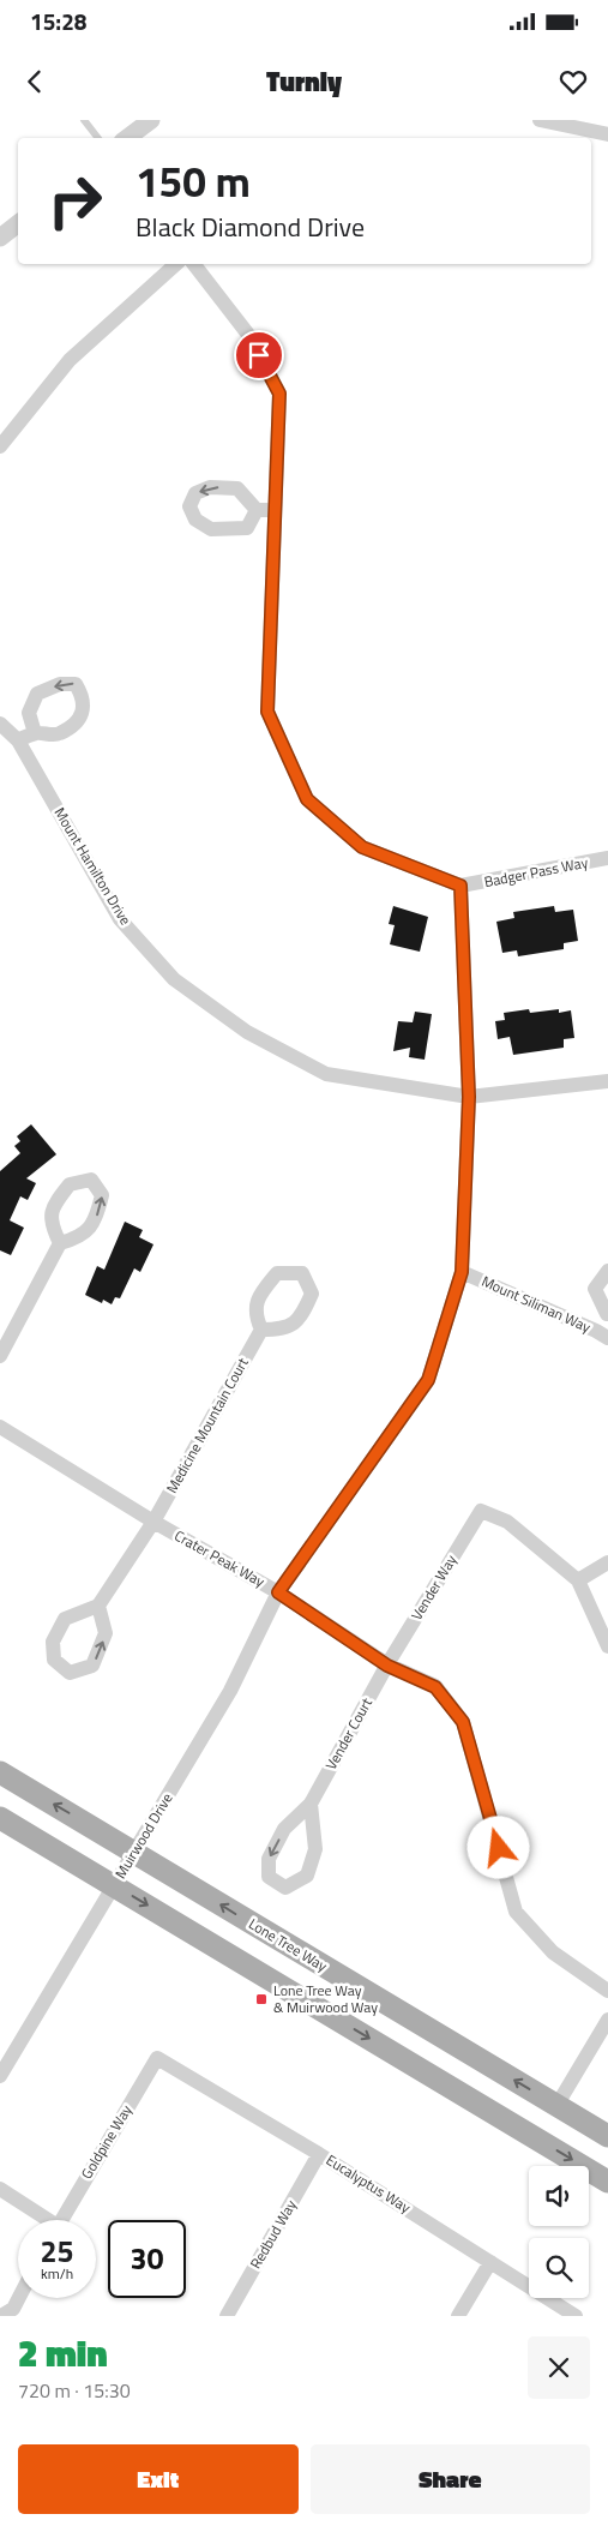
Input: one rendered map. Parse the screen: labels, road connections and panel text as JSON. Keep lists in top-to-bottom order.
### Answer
{
  "streets": {
    "main road": ["Lone Tree Way"],
    "street": [
      "Mount Hamilton Drive",
      "Badger Pass Way",
      "Mount Siliman Way",
      "Medicine Mountain Court",
      "Crater Peak Way",
      "Vender Way",
      "Vender Court",
      "Muirwood Drive",
      "Goldpine Way",
      "Eucalyptus Way",
      "Redbud Way"
    ]
  },
  "crossings": [
    ["Mount Hamilton Drive", "Muirwood Drive"],
    ["Badger Pass Way", "Muirwood Drive"],
    ["Mount Siliman Way", "Muirwood Drive"],
    ["Medicine Mountain Court", "Crater Peak Way"],
    ["Crater Peak Way", "Vender Way"],
    ["Crater Peak Way", "Vender Court"],
    ["Crater Peak Way", "Muirwood Drive"],
    ["Vender Way", "Vender Court"],
    ["Muirwood Drive", "Lone Tree Way"],
    ["Goldpine Way", "Eucalyptus Way"],
    ["Eucalyptus Way", "Redbud Way"]
  ],
  "places": {
    "transit": ["Lone Tree Way & Muirwood Way"]
  },
  "page": {
    "status": "15:28",
    "header": "Turnly",
    "turn": ["150 m", "Black Diamond Drive"],
    "speed": "25 km/h",
    "limit": "30",
    "heading": ["2 min", "720 m · 15:30"],
    "buttons": ["Exit", "Share"]
  }
}
